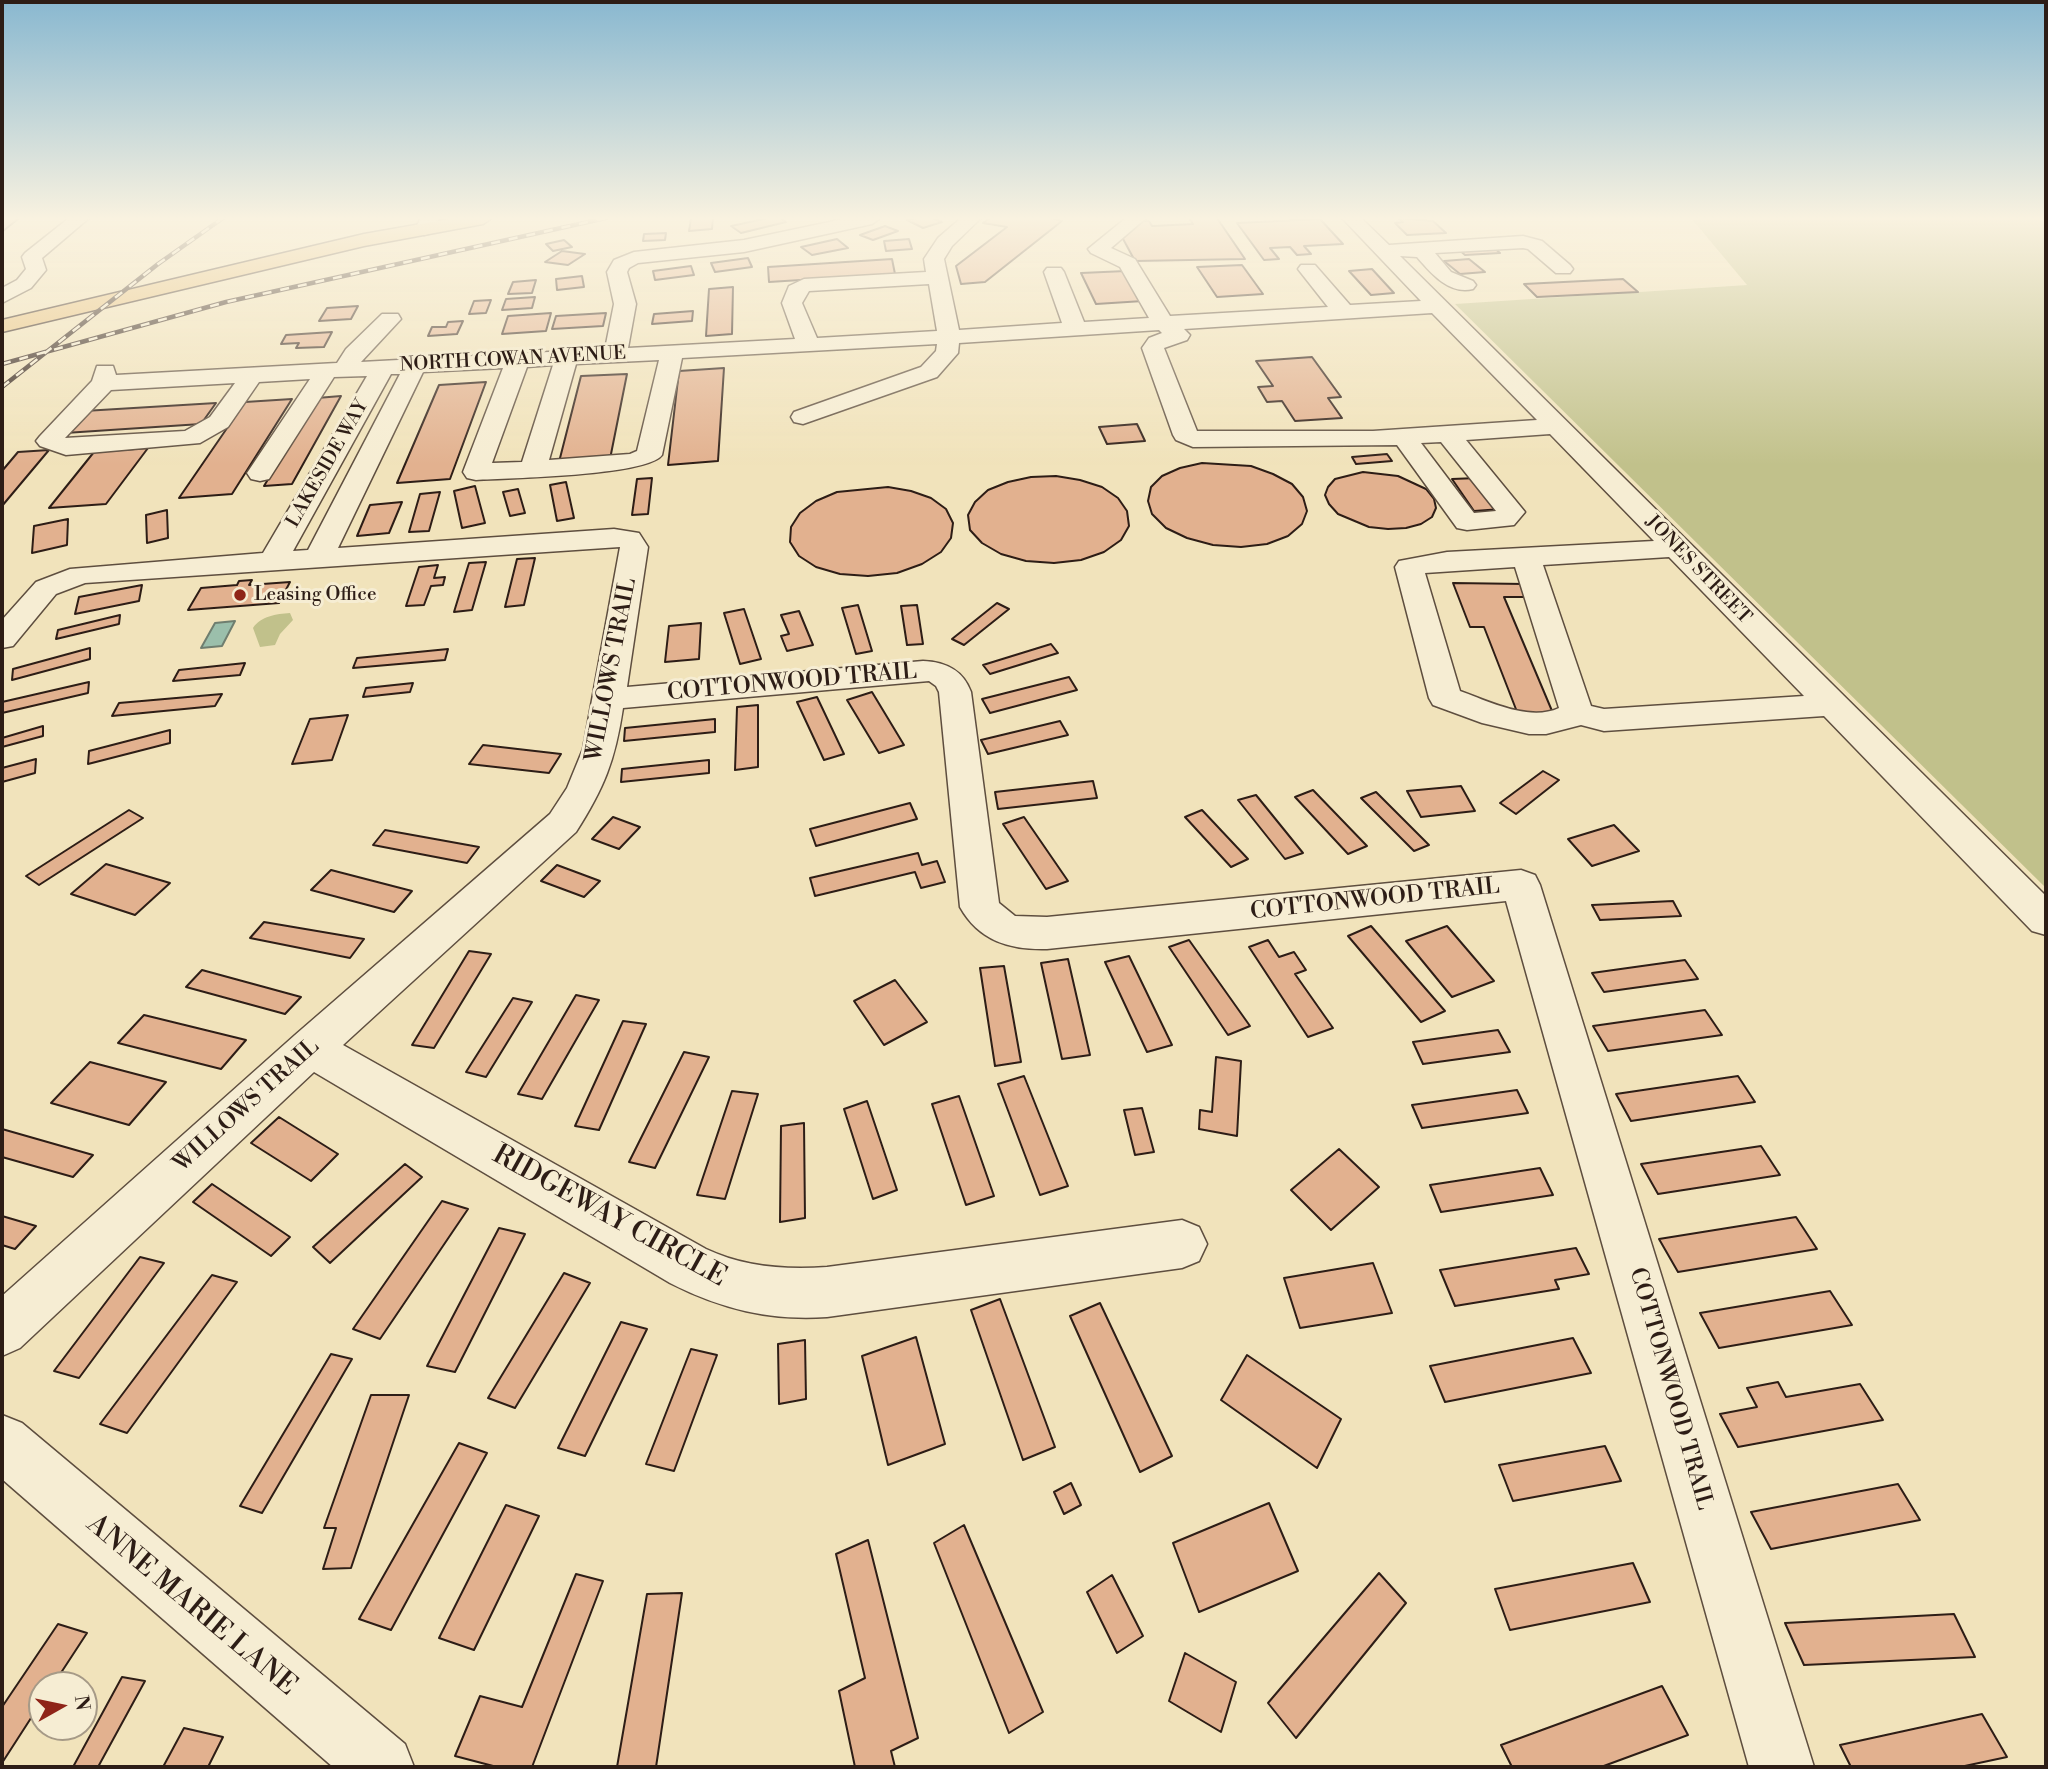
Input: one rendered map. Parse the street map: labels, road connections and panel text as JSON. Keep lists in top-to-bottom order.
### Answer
{
  "streets": {
    "street": [
      "NORTH COWAN AVENUE",
      "LAKESIDE WAY",
      "JONES STREET",
      "WILLOWS TRAIL",
      "COTTONWOOD TRAIL",
      "RIDGEWAY CIRCLE",
      "ANNE MARIE LANE"
    ]
  },
  "crossings": [
    ["NORTH COWAN AVENUE", "LAKESIDE WAY"],
    ["NORTH COWAN AVENUE", "JONES STREET"],
    ["LAKESIDE WAY", "WILLOWS TRAIL"],
    ["WILLOWS TRAIL", "COTTONWOOD TRAIL"],
    ["WILLOWS TRAIL", "RIDGEWAY CIRCLE"]
  ],
  "places": ["Leasing Office"],
  "north": "right"
}
